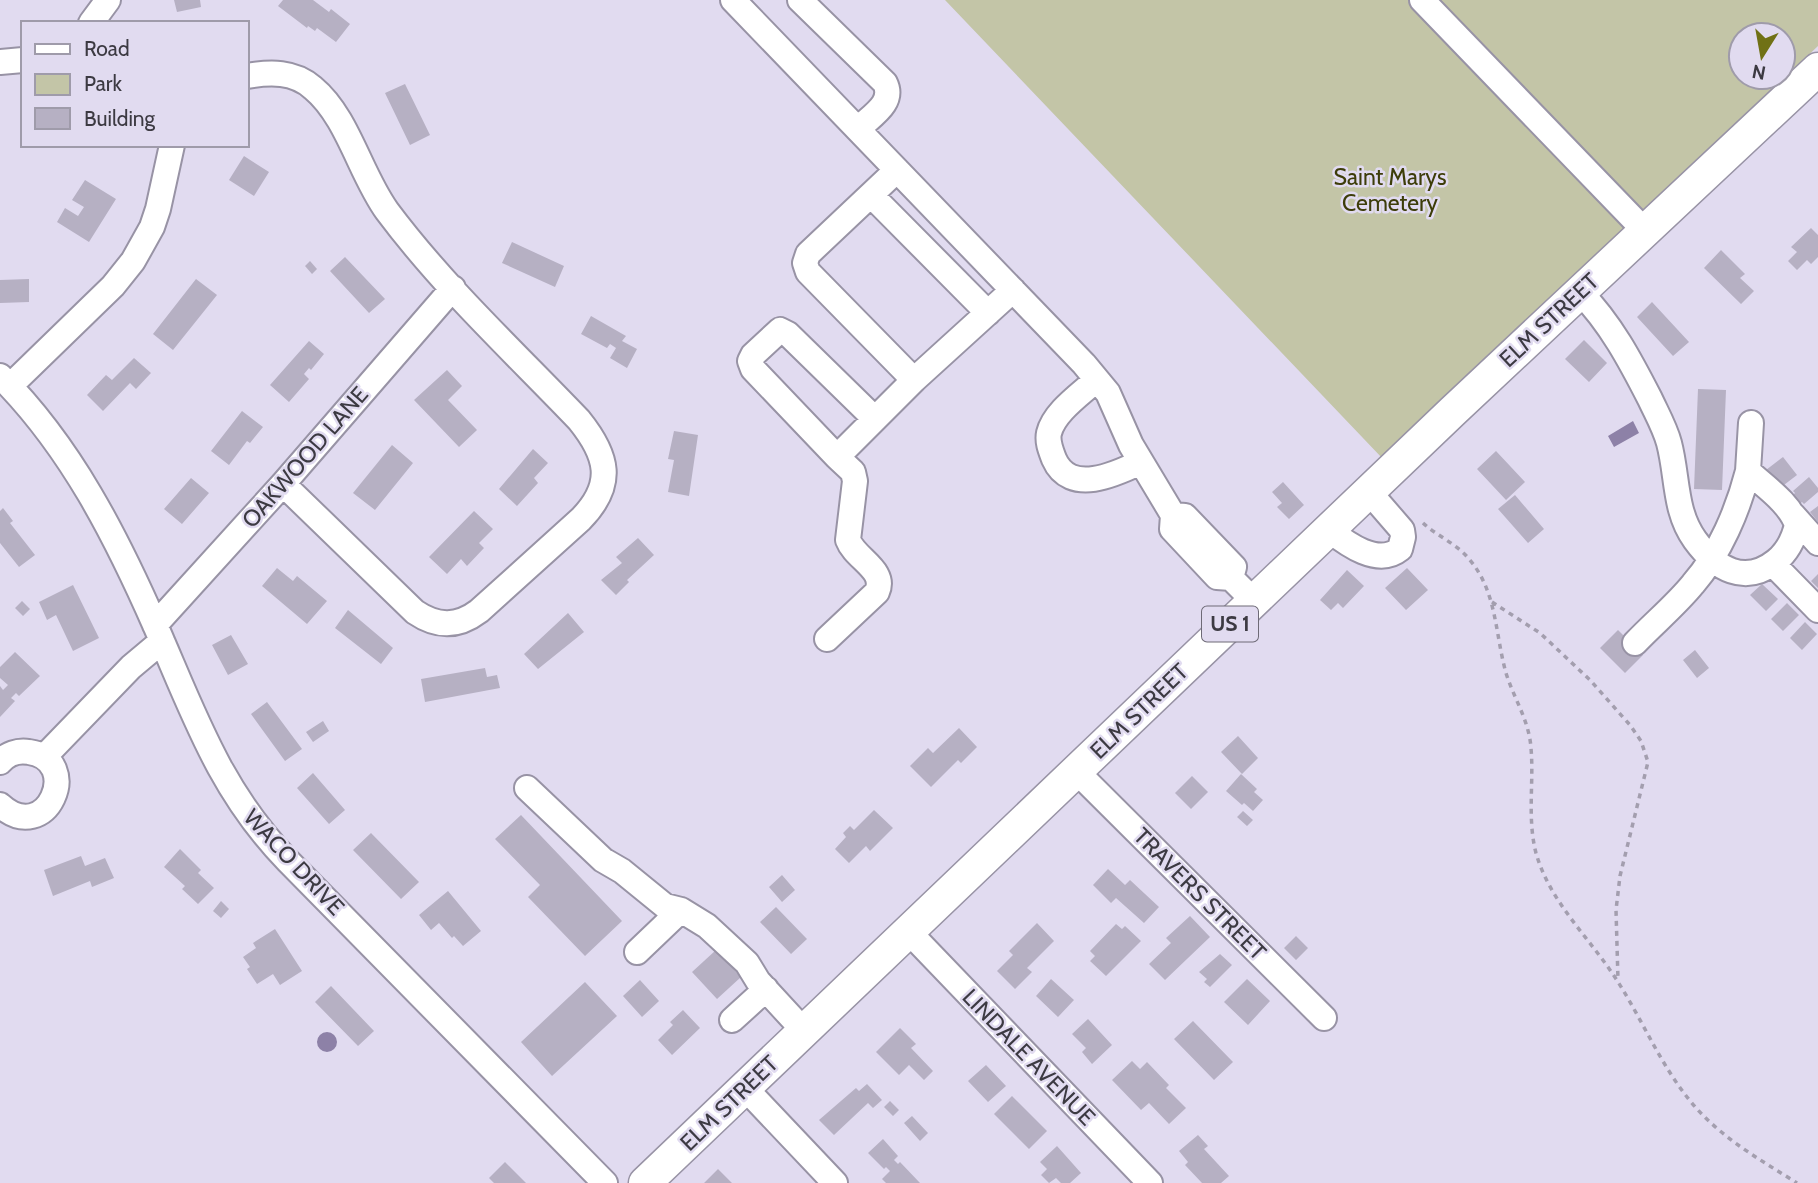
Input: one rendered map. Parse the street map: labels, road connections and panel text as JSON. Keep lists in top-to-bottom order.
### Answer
{
  "streets": {
    "main road": ["ELM STREET", "US 1"],
    "street": [
      "OAKWOOD LANE",
      "WACO DRIVE",
      "TRAVERS STREET",
      "LINDALE AVENUE"
    ]
  },
  "crossings": [
    ["ELM STREET", "TRAVERS STREET"],
    ["ELM STREET", "LINDALE AVENUE"],
    ["OAKWOOD LANE", "WACO DRIVE"]
  ],
  "parks": ["Saint Marys Cemetery"],
  "legend": ["Road", "Park", "Building"],
  "north": "bottom"
}
